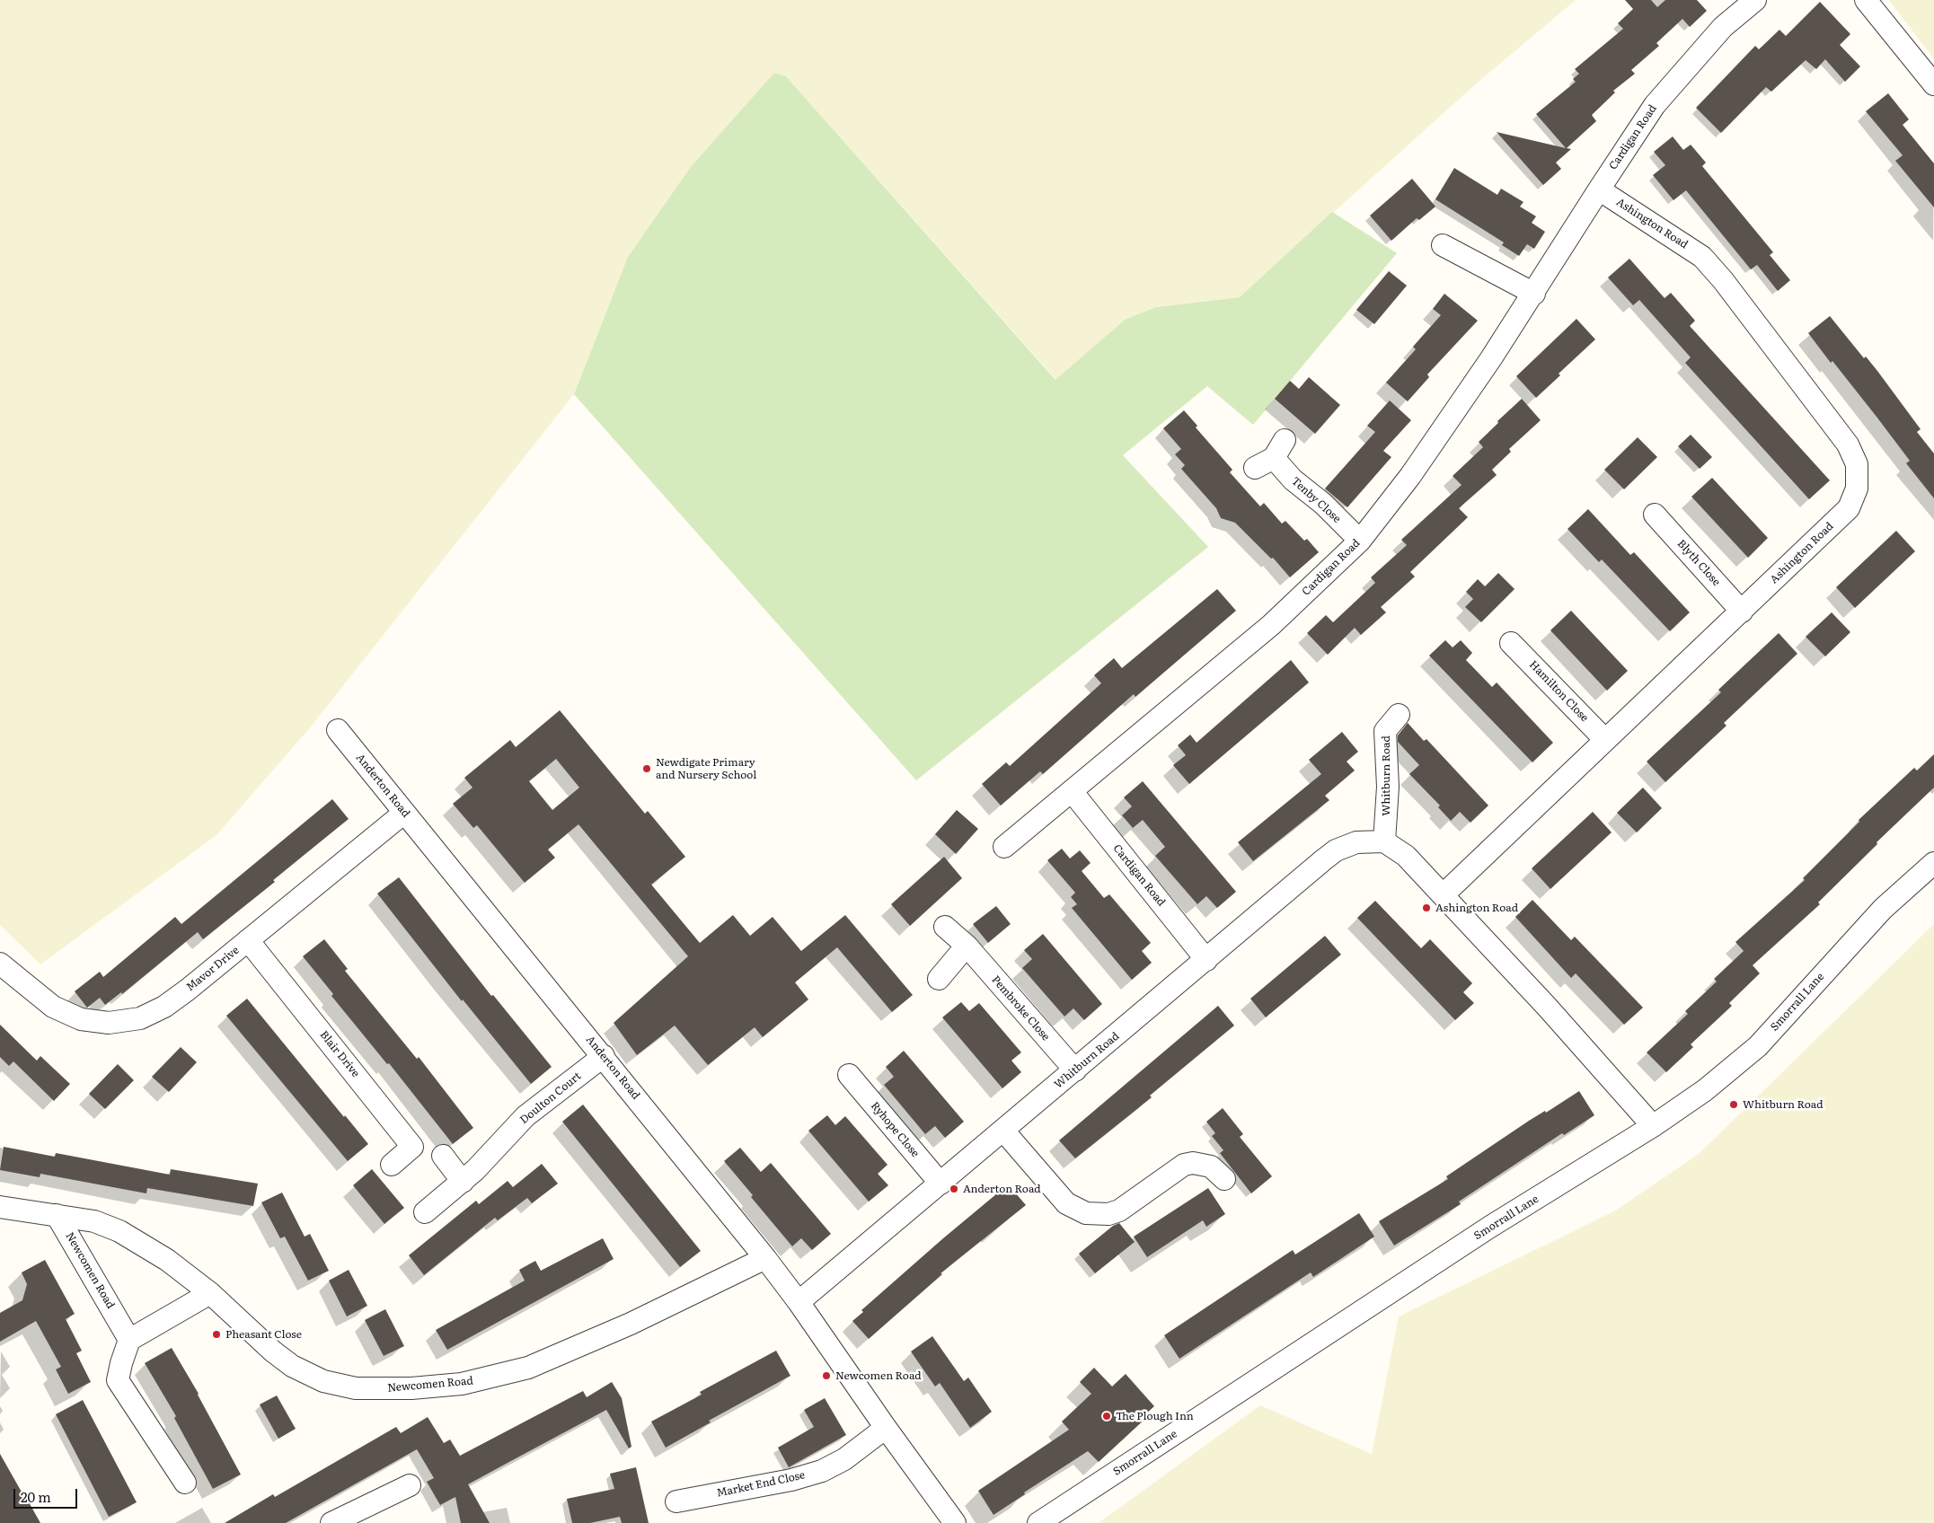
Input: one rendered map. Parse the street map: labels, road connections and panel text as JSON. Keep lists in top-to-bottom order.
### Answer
{
  "streets": {
    "street": [
      "Cardigan Road",
      "Ashington Road",
      "Tenby Close",
      "Blyth Close",
      "Hamilton Close",
      "Whitburn Road",
      "Anderton Road",
      "Mavor Drive",
      "Smorrall Lane",
      "Pembroke Close",
      "Blair Drive",
      "Doulton Court",
      "Ryhope Close",
      "Newcomen Road",
      "Market End Close"
    ]
  },
  "crossings": [
    ["Cardigan Road", "Ashington Road"],
    ["Cardigan Road", "Tenby Close"],
    ["Cardigan Road", "Whitburn Road"],
    ["Ashington Road", "Blyth Close"],
    ["Ashington Road", "Hamilton Close"],
    ["Whitburn Road", "Anderton Road"],
    ["Whitburn Road", "Pembroke Close"],
    ["Whitburn Road", "Ryhope Close"],
    ["Anderton Road", "Mavor Drive"],
    ["Anderton Road", "Doulton Court"],
    ["Anderton Road", "Newcomen Road"],
    ["Anderton Road", "Market End Close"],
    ["Mavor Drive", "Blair Drive"]
  ],
  "places": [
    "Newdigate Primary and Nursery School",
    "Ashington Road",
    "Whitburn Road",
    "Anderton Road",
    "Pheasant Close",
    "Newcomen Road",
    "The Plough Inn"
  ],
  "scale_bar": "20 m"
}
